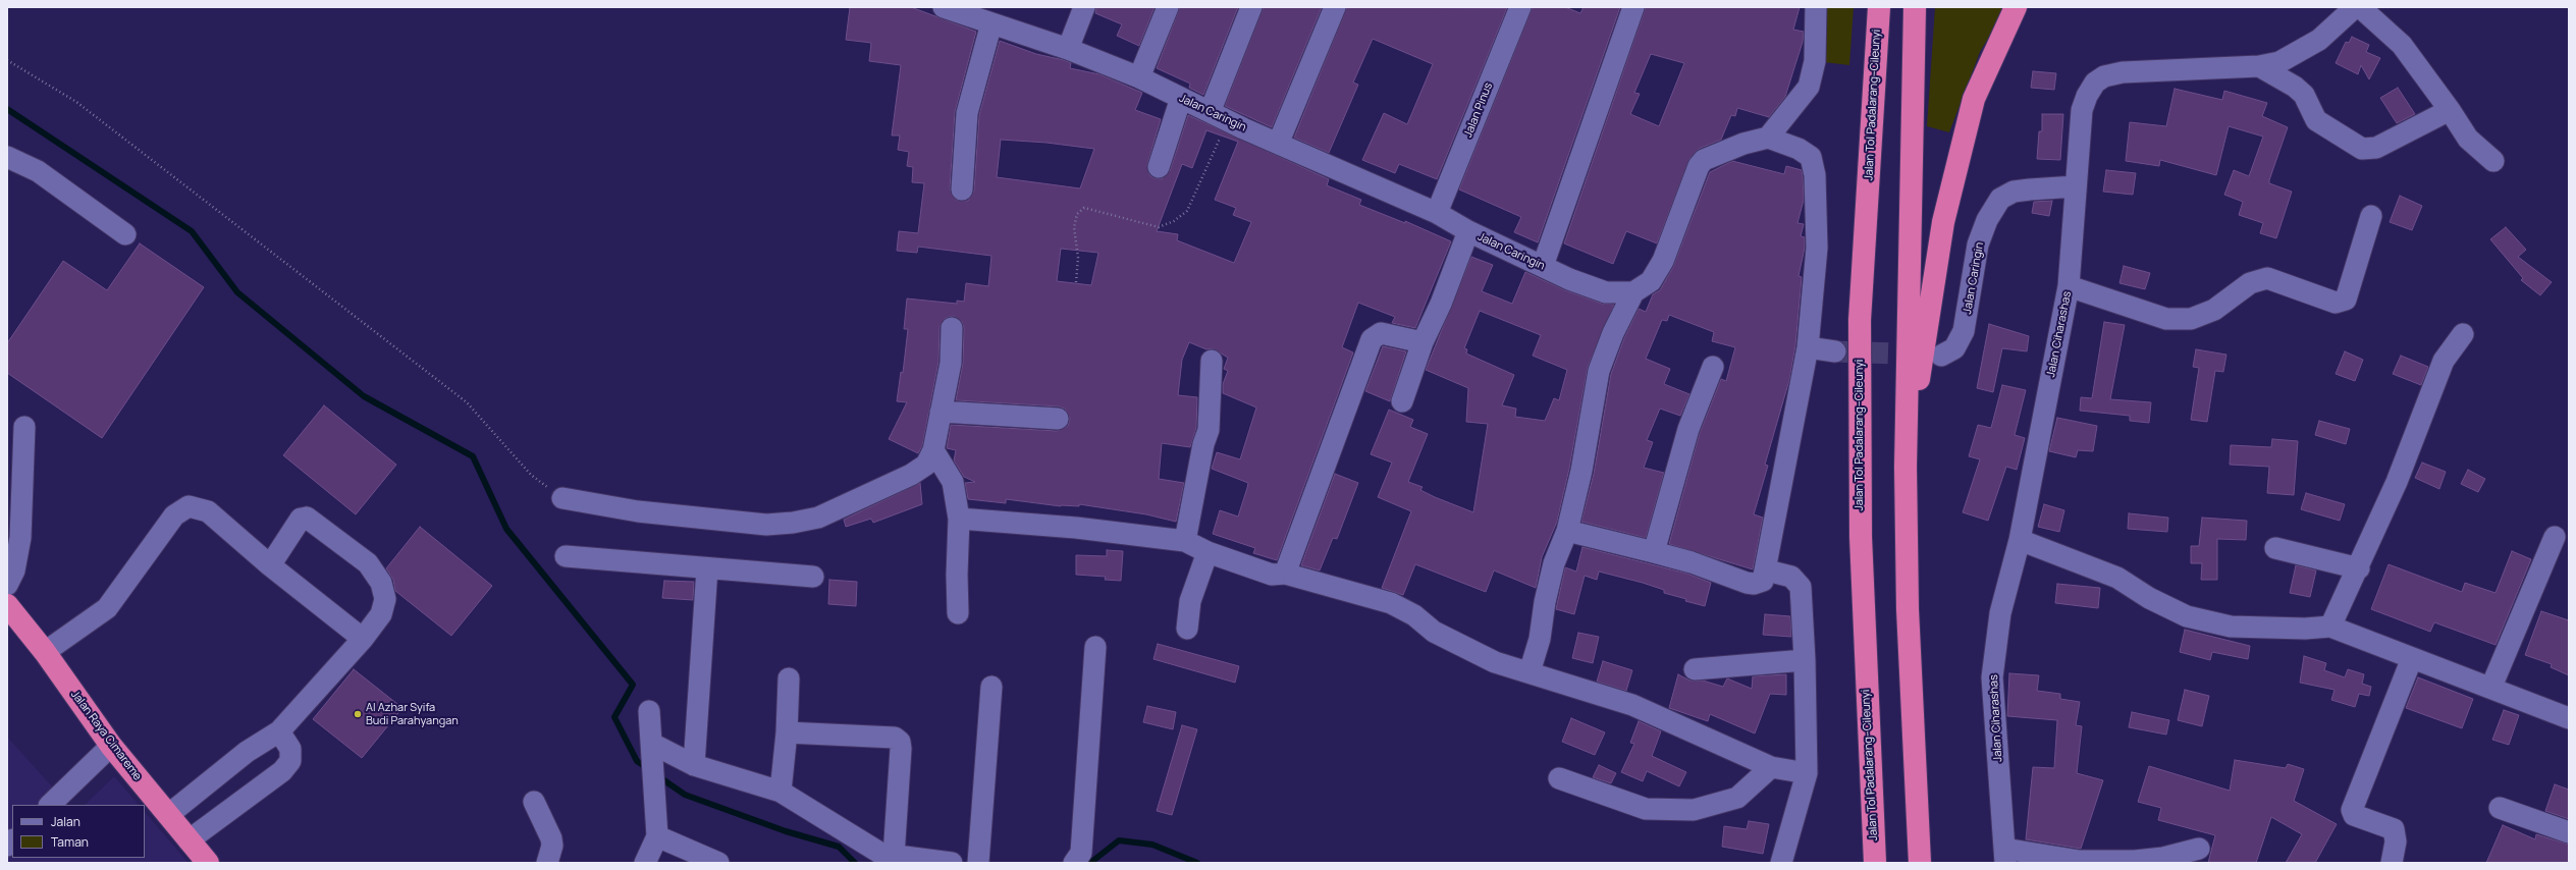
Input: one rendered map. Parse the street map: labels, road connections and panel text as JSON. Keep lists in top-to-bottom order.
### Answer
{
  "streets": {
    "highway": ["Jalan Tol Padalarang–Cileunyi", "Jalan Raya Cimareme"],
    "street": ["Jalan Pinus", "Jalan Caringin", "Jalan Ciharashas"]
  },
  "crossings": [
    ["Jalan Pinus", "Jalan Caringin"],
    ["Jalan Caringin", "Jalan Ciharashas"]
  ],
  "places": ["Al Azhar Syifa Budi Parahyangan"],
  "legend": ["Jalan", "Taman"]
}
